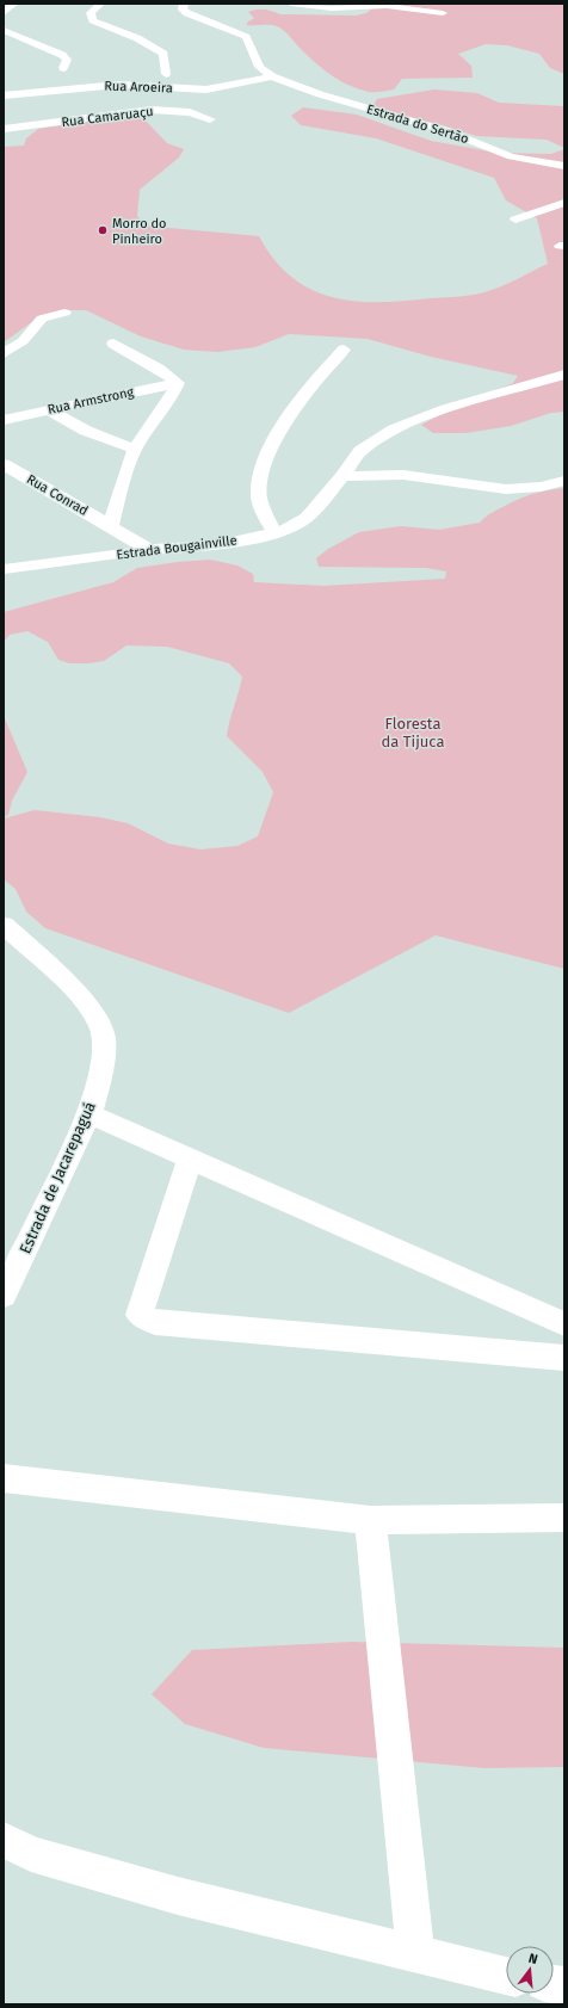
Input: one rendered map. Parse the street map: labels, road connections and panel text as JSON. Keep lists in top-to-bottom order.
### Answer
{
  "streets": {
    "street": [
      "Rua Aroeira",
      "Rua Camaruaçu",
      "Estrada do Sertão",
      "Rua Armstrong",
      "Rua Conrad",
      "Estrada Bougainville",
      "Estrada de Jacarepaguá"
    ]
  },
  "crossings": [
    ["Rua Aroeira", "Estrada do Sertão"],
    ["Rua Conrad", "Estrada Bougainville"]
  ],
  "parks": ["Floresta da Tijuca"],
  "places": ["Morro do Pinheiro"],
  "north": "top"
}
